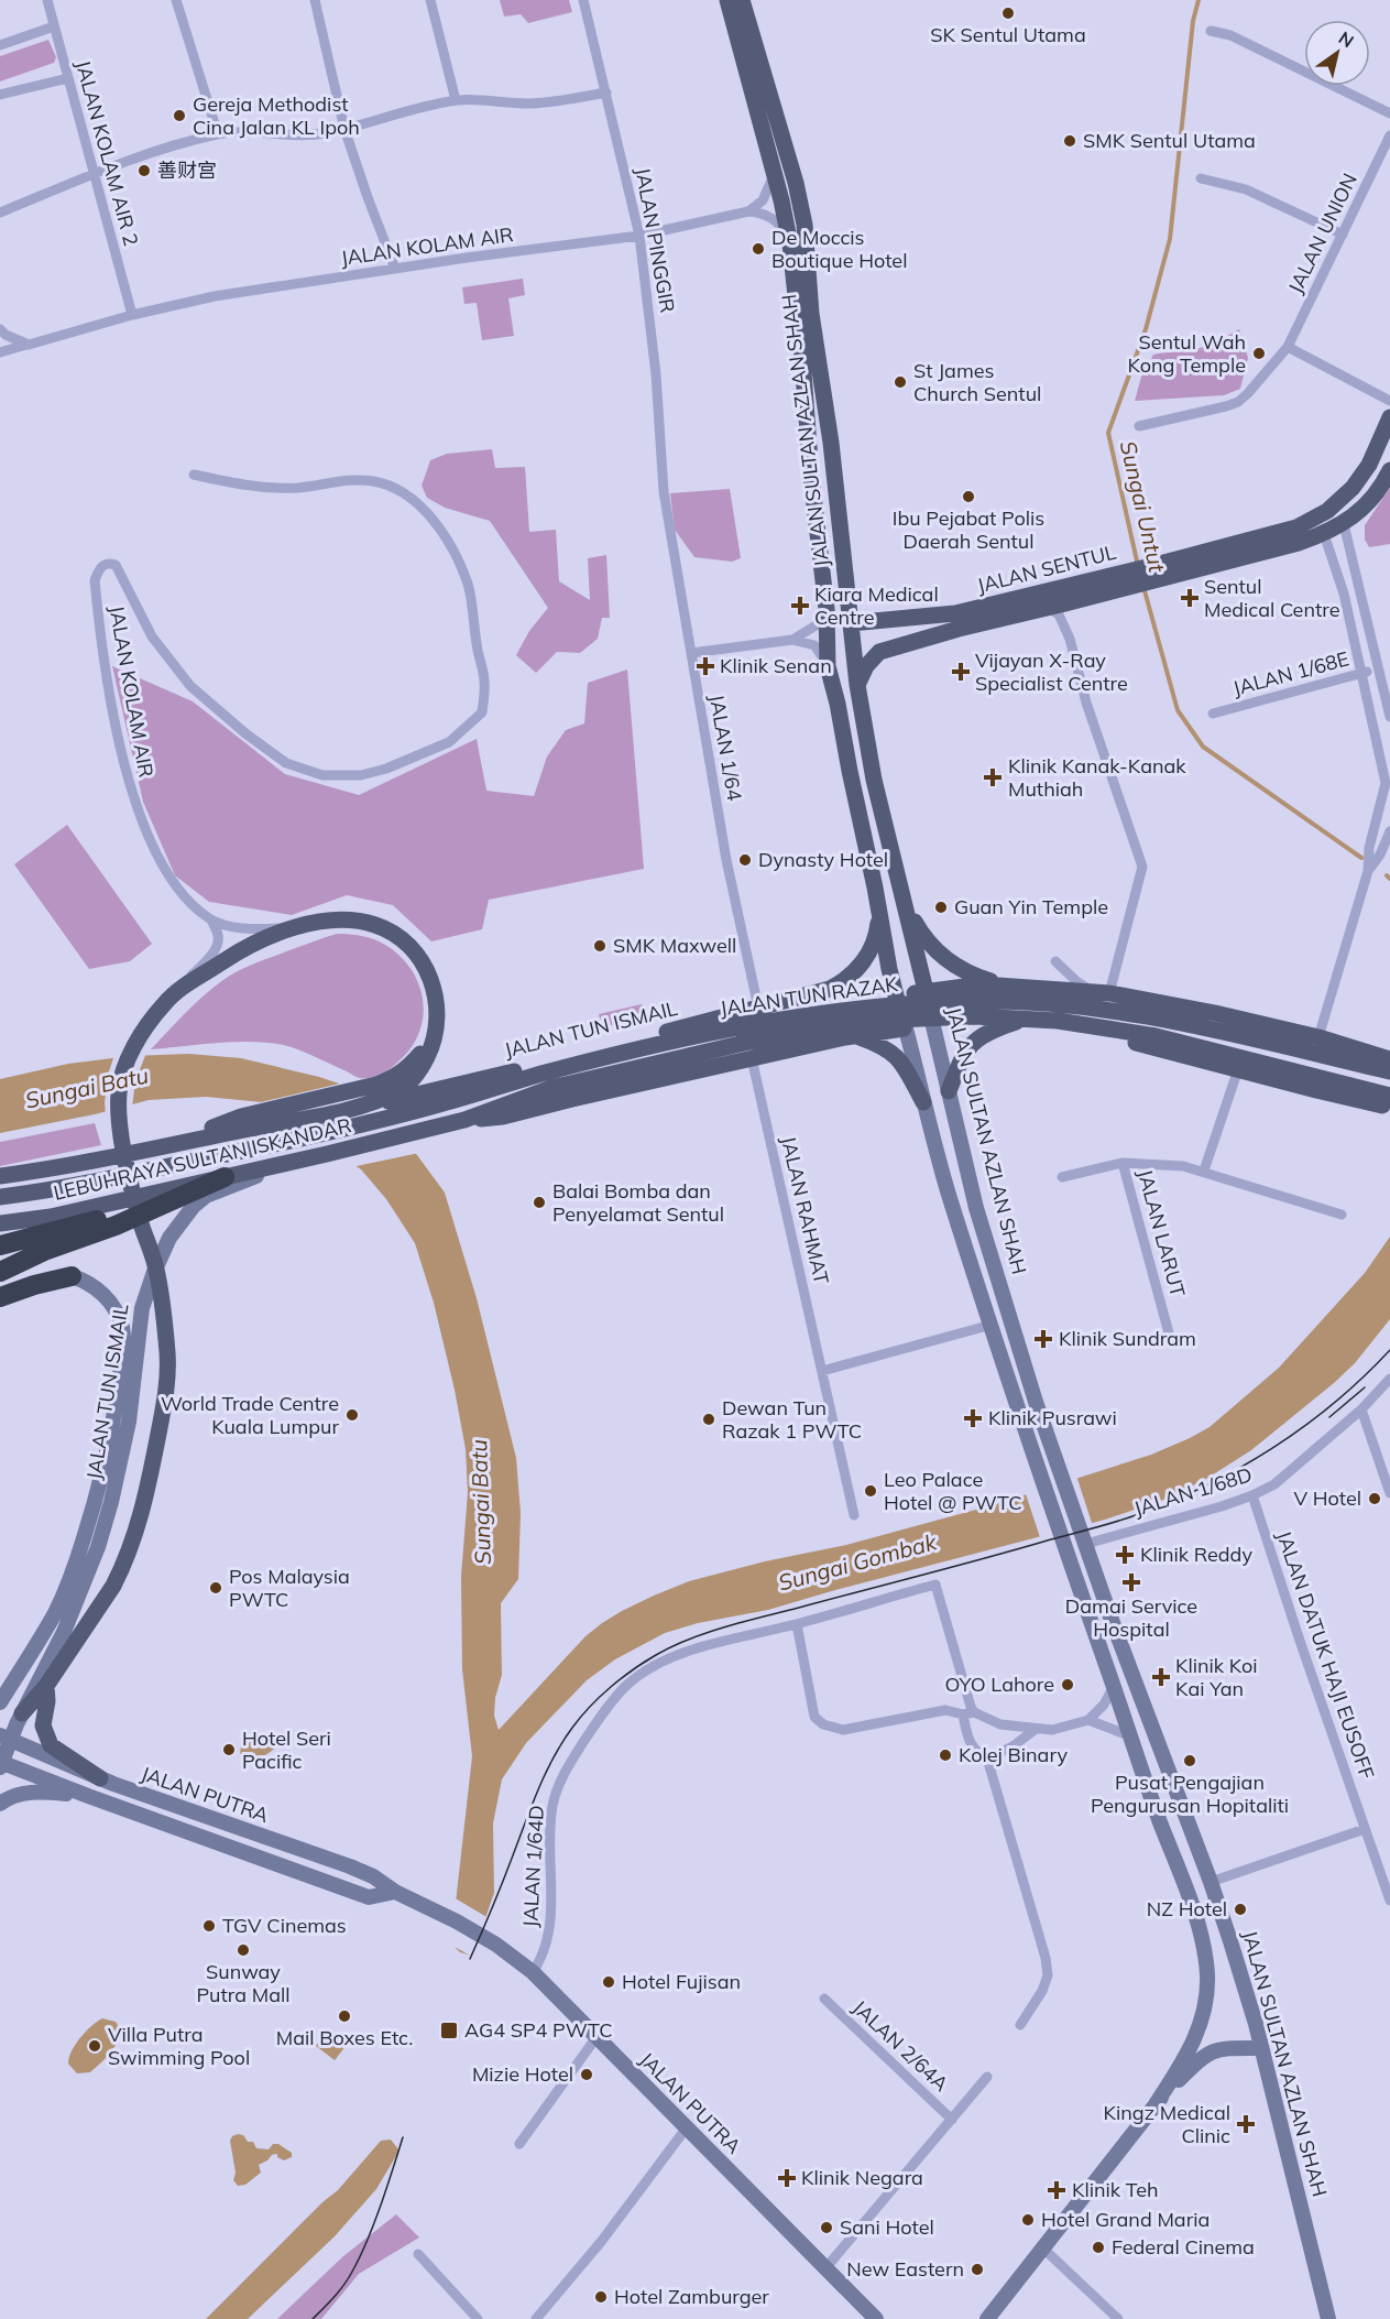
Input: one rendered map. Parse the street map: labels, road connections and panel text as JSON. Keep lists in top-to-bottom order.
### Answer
{
  "streets": {
    "main road": [
      "JALAN SULTAN AZLAN SHAH",
      "JALAN SENTUL",
      "JALAN TUN RAZAK",
      "JALAN TUN ISMAIL",
      "LEBUHRAYA SULTAN ISKANDAR",
      "JALAN PUTRA"
    ],
    "street": [
      "JALAN KOLAM AIR 2",
      "JALAN UNION",
      "JALAN PINGGIR",
      "JALAN KOLAM AIR",
      "JALAN 1/68E",
      "JALAN 1/64",
      "JALAN RAHMAT",
      "JALAN LARUT",
      "JALAN 1/68D",
      "JALAN DATUK HAJI EUSOFF",
      "JALAN 1/64D",
      "JALAN 2/64A"
    ]
  },
  "crossings": [
    ["JALAN KOLAM AIR 2", "JALAN KOLAM AIR"],
    ["JALAN PINGGIR", "JALAN KOLAM AIR"],
    ["JALAN PINGGIR", "JALAN 1/64"],
    ["JALAN SULTAN AZLAN SHAH", "JALAN SENTUL"],
    ["JALAN SULTAN AZLAN SHAH", "JALAN TUN RAZAK"],
    ["JALAN SULTAN AZLAN SHAH", "JALAN 1/68D"],
    ["JALAN 1/64", "JALAN TUN ISMAIL"],
    ["JALAN TUN RAZAK", "LEBUHRAYA SULTAN ISKANDAR"],
    ["JALAN TUN ISMAIL", "LEBUHRAYA SULTAN ISKANDAR"],
    ["JALAN TUN ISMAIL", "JALAN PUTRA"],
    ["JALAN 1/68D", "JALAN DATUK HAJI EUSOFF"],
    ["JALAN PUTRA", "JALAN 1/64D"]
  ],
  "water": ["Sungai Untut", "Sungai Batu", "Sungai Gombak"],
  "places": {
    "other": [
      "SK Sentul Utama",
      "Gereja Methodist Cina Jalan KL Ipoh",
      "SMK Sentul Utama",
      "善财宫",
      "De Moccis Boutique Hotel",
      "Sentul Wah Kong Temple",
      "St James Church Sentul",
      "Ibu Pejabat Polis Daerah Sentul",
      "Dynasty Hotel",
      "Guan Yin Temple",
      "SMK Maxwell",
      "Balai Bomba dan Penyelamat Sentul",
      "World Trade Centre Kuala Lumpur",
      "Dewan Tun Razak 1 PWTC",
      "Leo Palace Hotel @ PWTC",
      "V Hotel",
      "Pos Malaysia PWTC",
      "OYO Lahore",
      "Hotel Seri Pacific",
      "Kolej Binary",
      "Pusat Pengajian Pengurusan Hopitaliti",
      "NZ Hotel",
      "TGV Cinemas",
      "Sunway Putra Mall",
      "Hotel Fujisan",
      "Mail Boxes Etc.",
      "Villa Putra Swimming Pool",
      "Mizie Hotel",
      "Hotel Grand Maria",
      "Sani Hotel",
      "Federal Cinema",
      "New Eastern",
      "Hotel Zamburger"
    ],
    "health": [
      "Sentul Medical Centre",
      "Kiara Medical Centre",
      "Klinik Senan",
      "Vijayan X-Ray Specialist Centre",
      "Klinik Kanak-Kanak Muthiah",
      "Klinik Sundram",
      "Klinik Pusrawi",
      "Klinik Reddy",
      "Damai Service Hospital",
      "Klinik Koi Kai Yan",
      "Kingz Medical Clinic",
      "Klinik Negara",
      "Klinik Teh"
    ],
    "transit": ["AG4 SP4 PWTC"]
  },
  "north": "top right"
}
